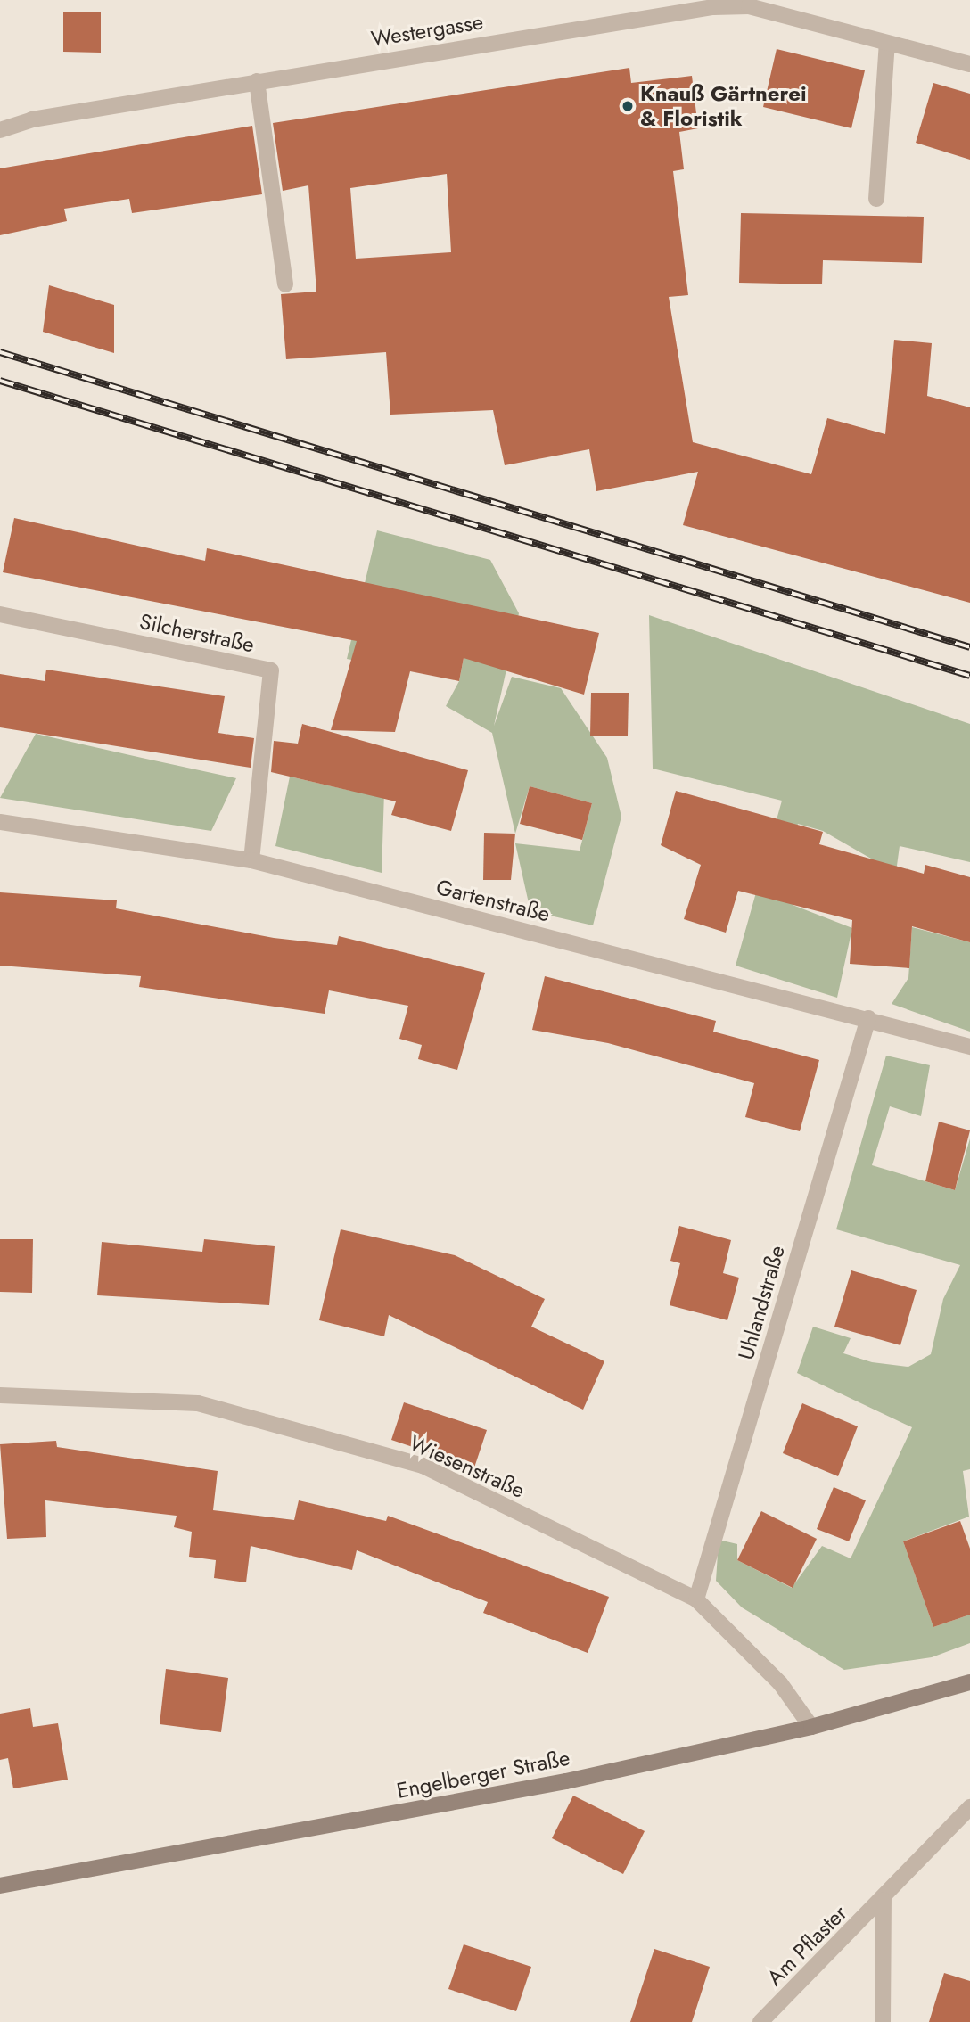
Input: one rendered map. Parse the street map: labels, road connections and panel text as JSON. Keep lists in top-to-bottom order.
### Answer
{
  "streets": {
    "main road": ["Engelberger Straße"],
    "street": [
      "Westergasse",
      "Silcherstraße",
      "Gartenstraße",
      "Uhlandstraße",
      "Wiesenstraße",
      "Am Pflaster"
    ]
  },
  "crossings": [
    ["Silcherstraße", "Gartenstraße"],
    ["Gartenstraße", "Uhlandstraße"],
    ["Uhlandstraße", "Wiesenstraße"],
    ["Wiesenstraße", "Engelberger Straße"]
  ],
  "places": ["Knauß Gärtnerei & Floristik"]
}
